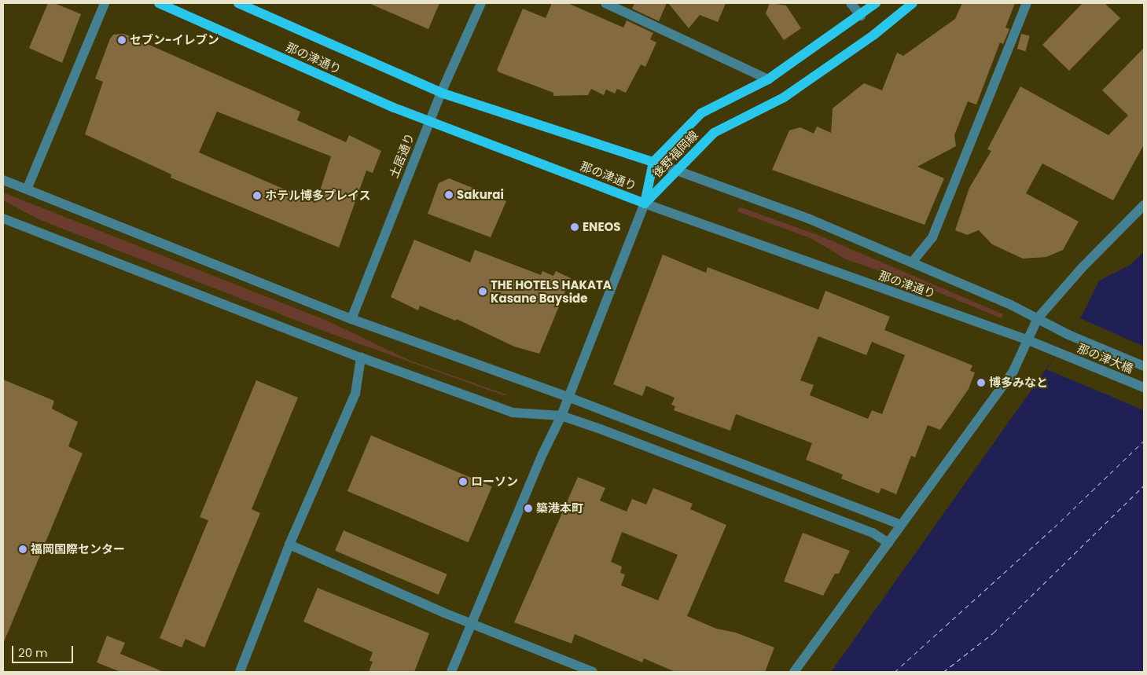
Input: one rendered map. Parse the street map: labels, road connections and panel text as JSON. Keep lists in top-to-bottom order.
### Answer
{
  "streets": {
    "main road": ["那の津通り", "後野福岡線"],
    "street": ["土居通り", "那の津大橋"]
  },
  "crossings": [
    ["那の津通り", "後野福岡線"],
    ["那の津通り", "土居通り"],
    ["那の津通り", "那の津大橋"]
  ],
  "places": [
    "セブン-イレブン",
    "Sakurai",
    "ホテル博多プレイス",
    "ENEOS",
    "THE HOTELS HAKATA Kasane Bayside",
    "博多みなと",
    "ローソン",
    "築港本町",
    "福岡国際センター"
  ],
  "scale_bar": "20 m"
}
